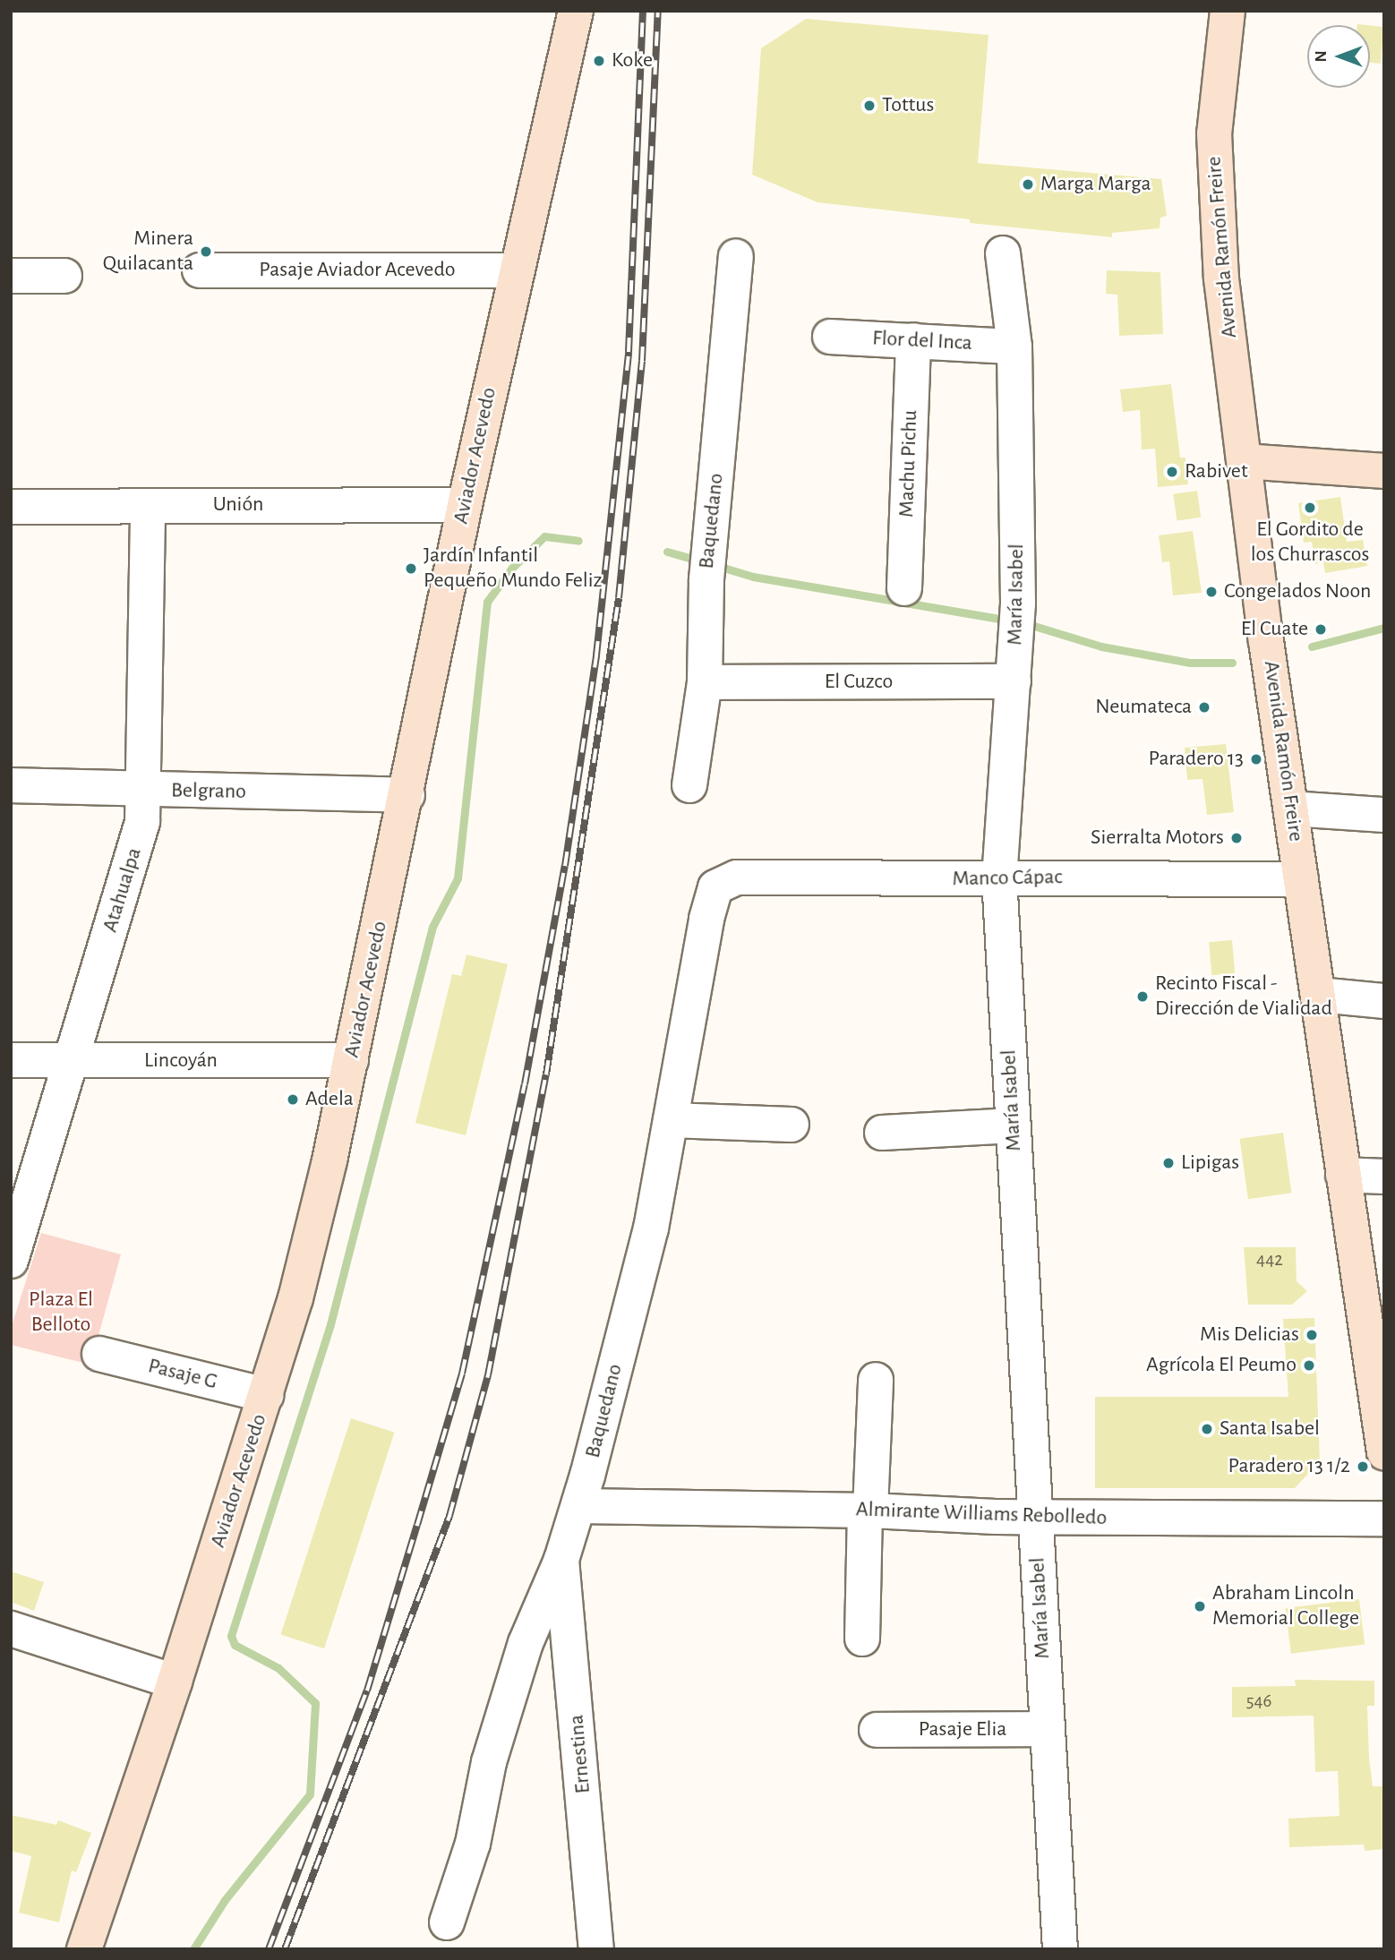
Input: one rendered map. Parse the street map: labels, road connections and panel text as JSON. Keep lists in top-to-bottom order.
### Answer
{
  "streets": {
    "main road": ["Avenida Ramón Freire", "Aviador Acevedo"],
    "street": [
      "Pasaje Aviador Acevedo",
      "Flor del Inca",
      "Machu Pichu",
      "Unión",
      "Baquedano",
      "María Isabel",
      "El Cuzco",
      "Belgrano",
      "Manco Cápac",
      "Atahualpa",
      "Lincoyán",
      "Pasaje G",
      "Almirante Williams Rebolledo",
      "Pasaje Elia",
      "Ernestina"
    ]
  },
  "crossings": [
    ["Avenida Ramón Freire", "Manco Cápac"],
    ["Pasaje Aviador Acevedo", "Aviador Acevedo"],
    ["Flor del Inca", "Machu Pichu"],
    ["Flor del Inca", "María Isabel"],
    ["Aviador Acevedo", "Unión"],
    ["Aviador Acevedo", "Belgrano"],
    ["Aviador Acevedo", "Lincoyán"],
    ["Aviador Acevedo", "Pasaje G"],
    ["Unión", "Atahualpa"],
    ["Baquedano", "El Cuzco"],
    ["Baquedano", "Manco Cápac"],
    ["Baquedano", "Almirante Williams Rebolledo"],
    ["Baquedano", "Ernestina"],
    ["María Isabel", "El Cuzco"],
    ["María Isabel", "Manco Cápac"],
    ["María Isabel", "Almirante Williams Rebolledo"],
    ["María Isabel", "Pasaje Elia"],
    ["Belgrano", "Atahualpa"],
    ["Atahualpa", "Lincoyán"]
  ],
  "parks": ["Plaza El Belloto"],
  "places": [
    "Koke",
    "Tottus",
    "Marga Marga",
    "Minera Quilacanta",
    "Rabivet",
    "El Gordito de los Churrascos",
    "Jardín Infantil Pequeño Mundo Feliz",
    "Congelados Noon",
    "El Cuate",
    "Neumateca",
    "Paradero 13",
    "Sierralta Motors",
    "Recinto Fiscal - Dirección de Vialidad",
    "Adela",
    "Lipigas",
    "Mis Delicias",
    "Agrícola El Peumo",
    "Santa Isabel",
    "Paradero 13 1/2",
    "Abraham Lincoln Memorial College"
  ],
  "house_numbers": ["442", "546"],
  "north": "left"
}
